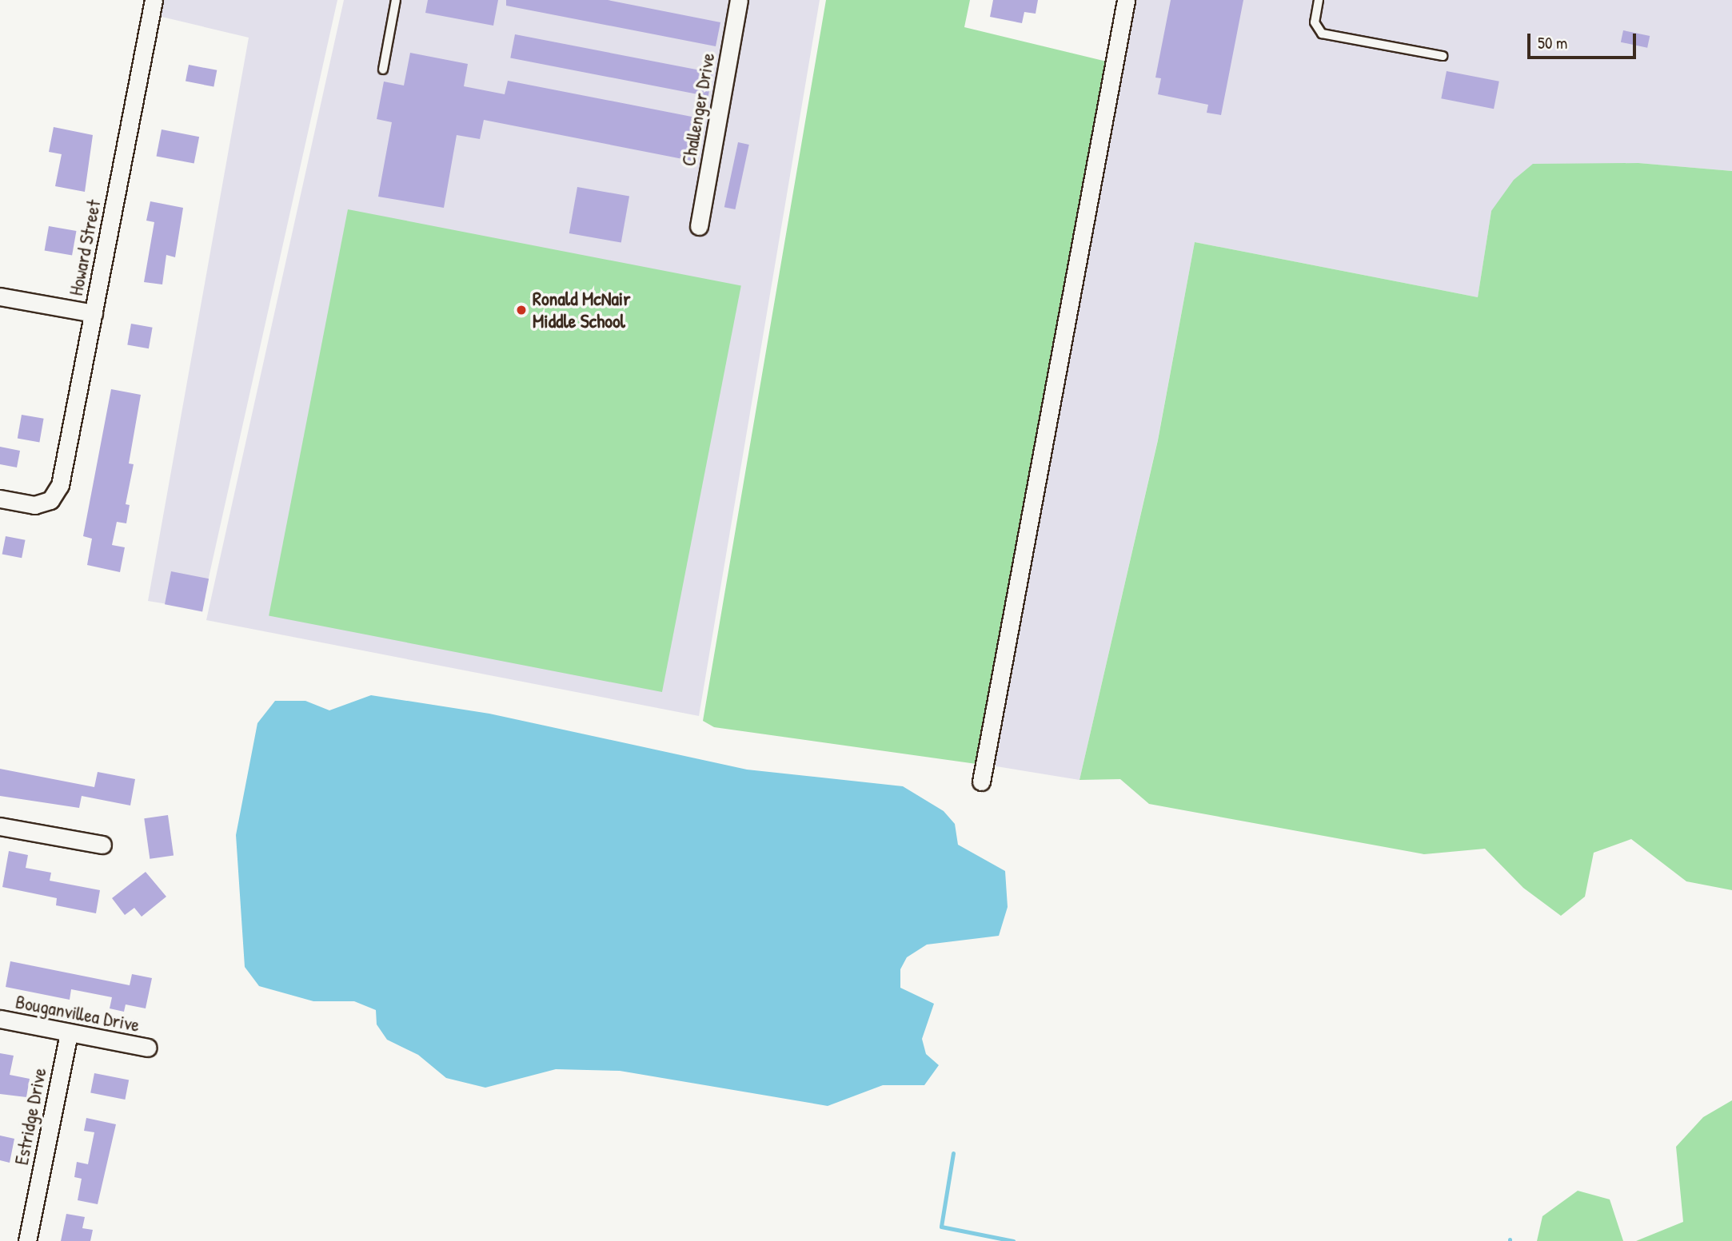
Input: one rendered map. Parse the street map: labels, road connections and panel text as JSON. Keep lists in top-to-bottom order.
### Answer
{
  "streets": {
    "street": [
      "Challenger Drive",
      "Howard Street",
      "Bouganvillea Drive",
      "Estridge Drive"
    ]
  },
  "crossings": [
    ["Bouganvillea Drive", "Estridge Drive"]
  ],
  "places": ["Ronald McNair Middle School"],
  "scale_bar": "50 m"
}
